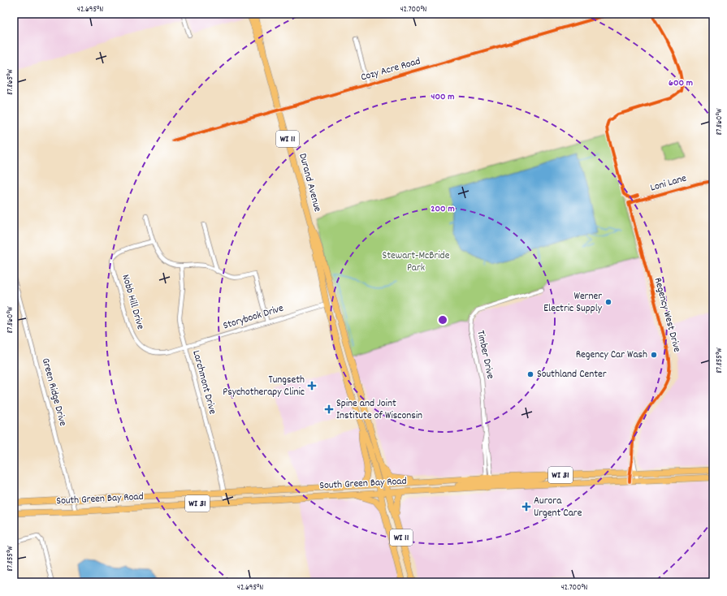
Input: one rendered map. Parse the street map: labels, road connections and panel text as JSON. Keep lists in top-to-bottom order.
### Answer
{
  "streets": {
    "main road": [
      "WI 11",
      "Durand Avenue",
      "WI 31",
      "South Green Bay Road"
    ],
    "street": [
      "Cozy Acre Road",
      "Loni Lane",
      "Nobb Hill Drive",
      "Regency West Drive",
      "Storybook Drive",
      "Timber Drive",
      "Larchmont Drive",
      "Green Ridge Drive"
    ]
  },
  "crossings": [
    ["Cozy Acre Road", "Durand Avenue"],
    ["Durand Avenue", "Storybook Drive"],
    ["Durand Avenue", "South Green Bay Road"],
    ["Loni Lane", "Regency West Drive"],
    ["Nobb Hill Drive", "Storybook Drive"],
    ["Nobb Hill Drive", "Larchmont Drive"],
    ["Regency West Drive", "South Green Bay Road"],
    ["Storybook Drive", "Larchmont Drive"],
    ["Timber Drive", "South Green Bay Road"],
    ["Larchmont Drive", "South Green Bay Road"],
    ["Green Ridge Drive", "South Green Bay Road"]
  ],
  "parks": ["Stewart-McBride Park"],
  "places": {
    "other": ["Werner Electric Supply", "Regency Car Wash", "Southland Center"],
    "health": ["Tungseth Psychotherapy Clinic", "Spine and Joint Institute of Wisconsin", "Aurora Urgent Care"]
  },
  "coordinates": [
    "42.695°N",
    "42.700°N",
    "87.865°W",
    "87.860°W",
    "87.855°W"
  ],
  "rings": ["600 m", "400 m", "200 m"]
}
